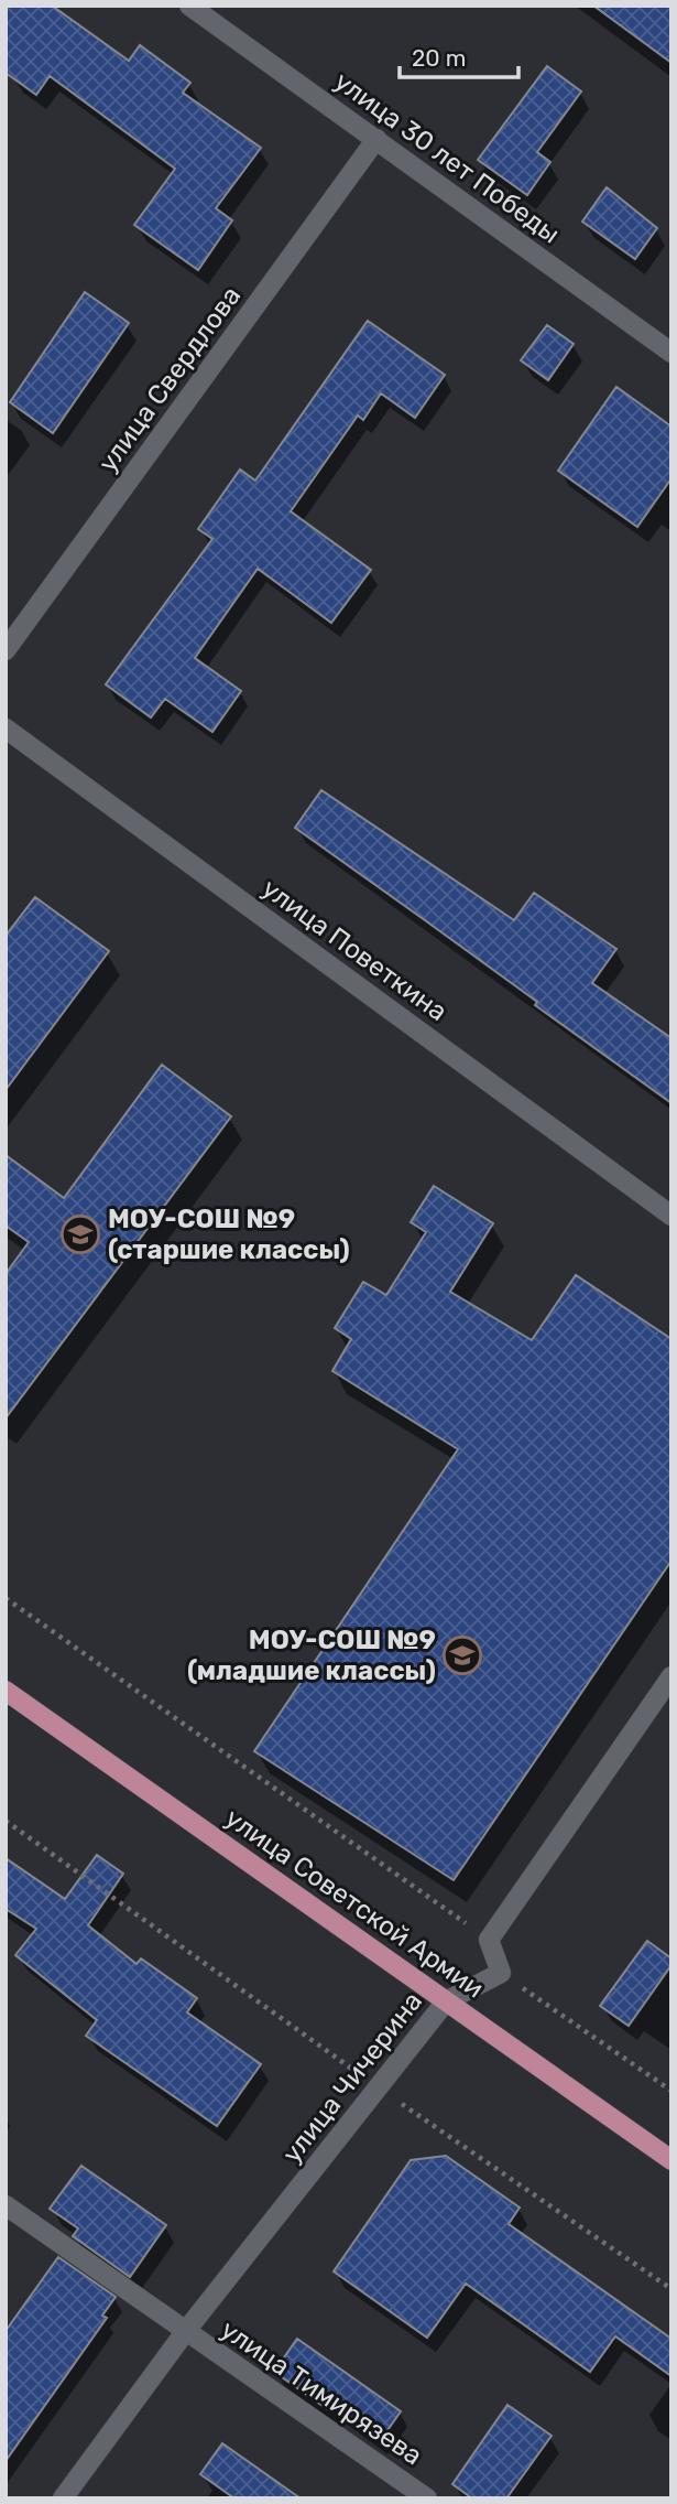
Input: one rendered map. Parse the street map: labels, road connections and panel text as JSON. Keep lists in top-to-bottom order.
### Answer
{
  "streets": {
    "main road": ["улица Советской Армии"],
    "street": [
      "улица 30 лет Победы",
      "улица Свердлова",
      "улица Поветкина",
      "улица Чичерина",
      "улица Тимирязева"
    ]
  },
  "crossings": [
    ["улица 30 лет Победы", "улица Свердлова"],
    ["улица Советской Армии", "улица Чичерина"],
    ["улица Чичерина", "улица Тимирязева"]
  ],
  "places": {
    "school or university": ["МОУ-СОШ №9 (старшие классы)", "МОУ-СОШ №9 (младшие классы)"]
  },
  "scale_bar": "20 m"
}
